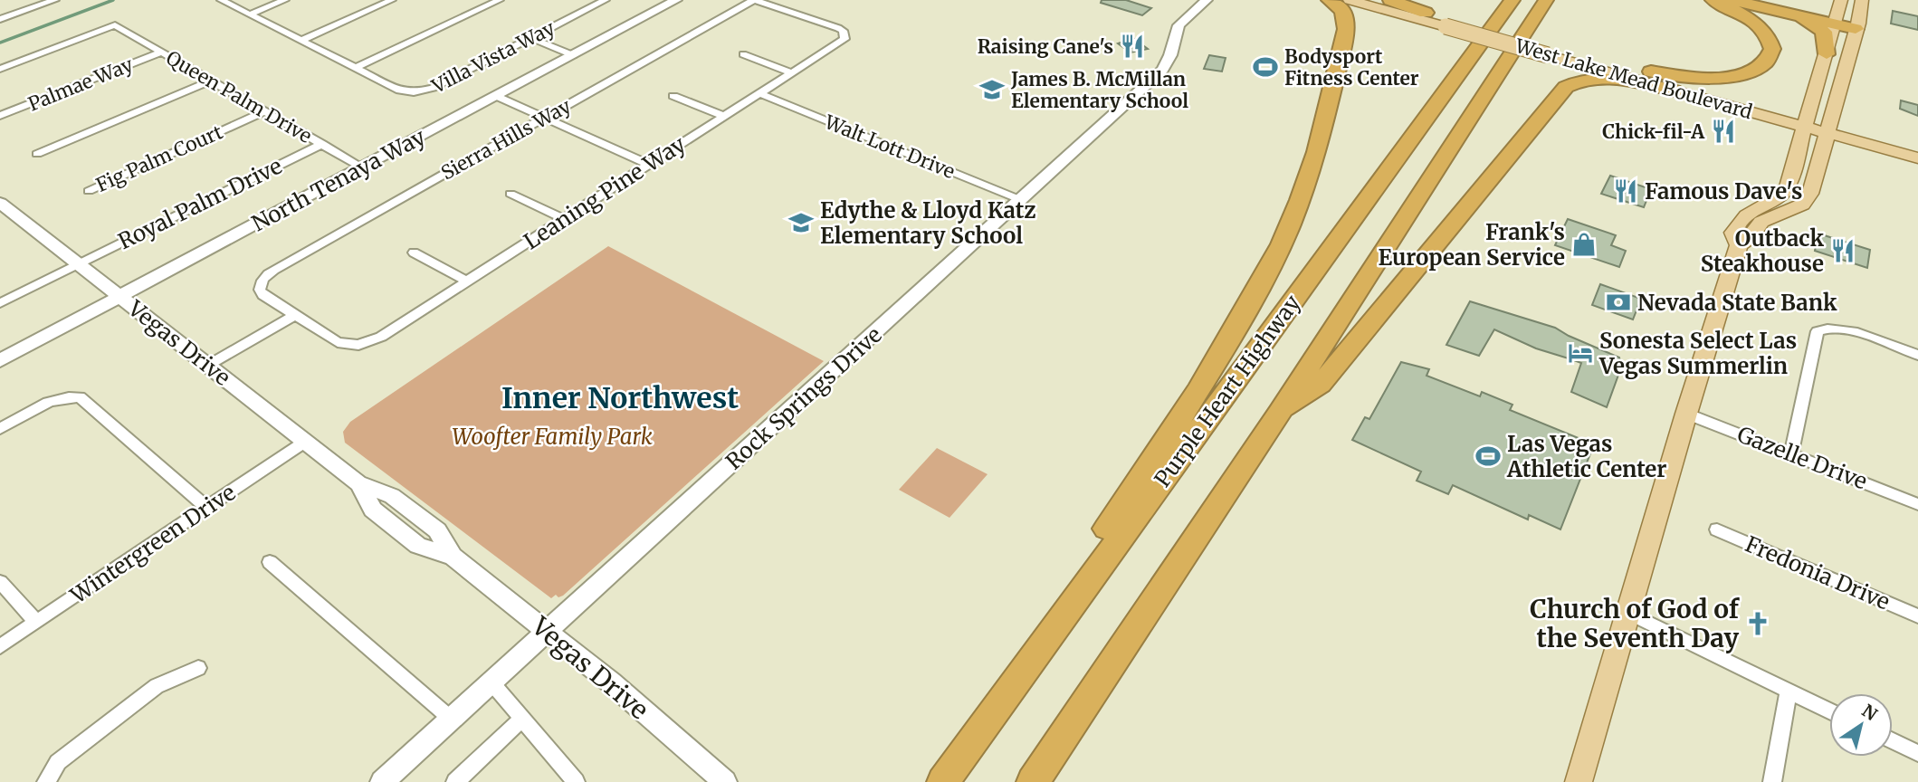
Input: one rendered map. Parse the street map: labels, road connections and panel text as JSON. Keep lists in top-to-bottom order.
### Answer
{
  "streets": {
    "highway": ["Purple Heart Highway"],
    "main road": [
      "West Lake Mead Boulevard",
      "North Tenaya Way",
      "Vegas Drive",
      "Rock Springs Drive"
    ],
    "street": [
      "Villa Vista Way",
      "Palmae Way",
      "Queen Palm Drive",
      "Sierra Hills Way",
      "Walt Lott Drive",
      "Fig Palm Court",
      "Leaning Pine Way",
      "Royal Palm Drive",
      "Gazelle Drive",
      "Wintergreen Drive",
      "Fredonia Drive"
    ]
  },
  "crossings": [
    ["Palmae Way", "Queen Palm Drive"],
    ["Queen Palm Drive", "Fig Palm Court"],
    ["Queen Palm Drive", "North Tenaya Way"],
    ["Queen Palm Drive", "Royal Palm Drive"],
    ["Sierra Hills Way", "Leaning Pine Way"],
    ["Walt Lott Drive", "Leaning Pine Way"],
    ["Walt Lott Drive", "Rock Springs Drive"],
    ["North Tenaya Way", "Vegas Drive"],
    ["Royal Palm Drive", "Vegas Drive"],
    ["Vegas Drive", "Rock Springs Drive"],
    ["Vegas Drive", "Wintergreen Drive"]
  ],
  "districts": ["Inner Northwest"],
  "parks": ["Woofter Family Park"],
  "places": {
    "restaurant": [
      "Raising Cane's",
      "Chick-fil-A",
      "Famous Dave's",
      "Outback Steakhouse"
    ],
    "sports": ["Bodysport Fitness Center", "Las Vegas Athletic Center"],
    "school or university": ["James B. McMillan Elementary School", "Edythe & Lloyd Katz Elementary School"],
    "shop": ["Frank's European Service"],
    "bank": ["Nevada State Bank"],
    "hotel": ["Sonesta Select Las Vegas Summerlin"],
    "church": ["Church of God of the Seventh Day"]
  },
  "north": "top right"
}
